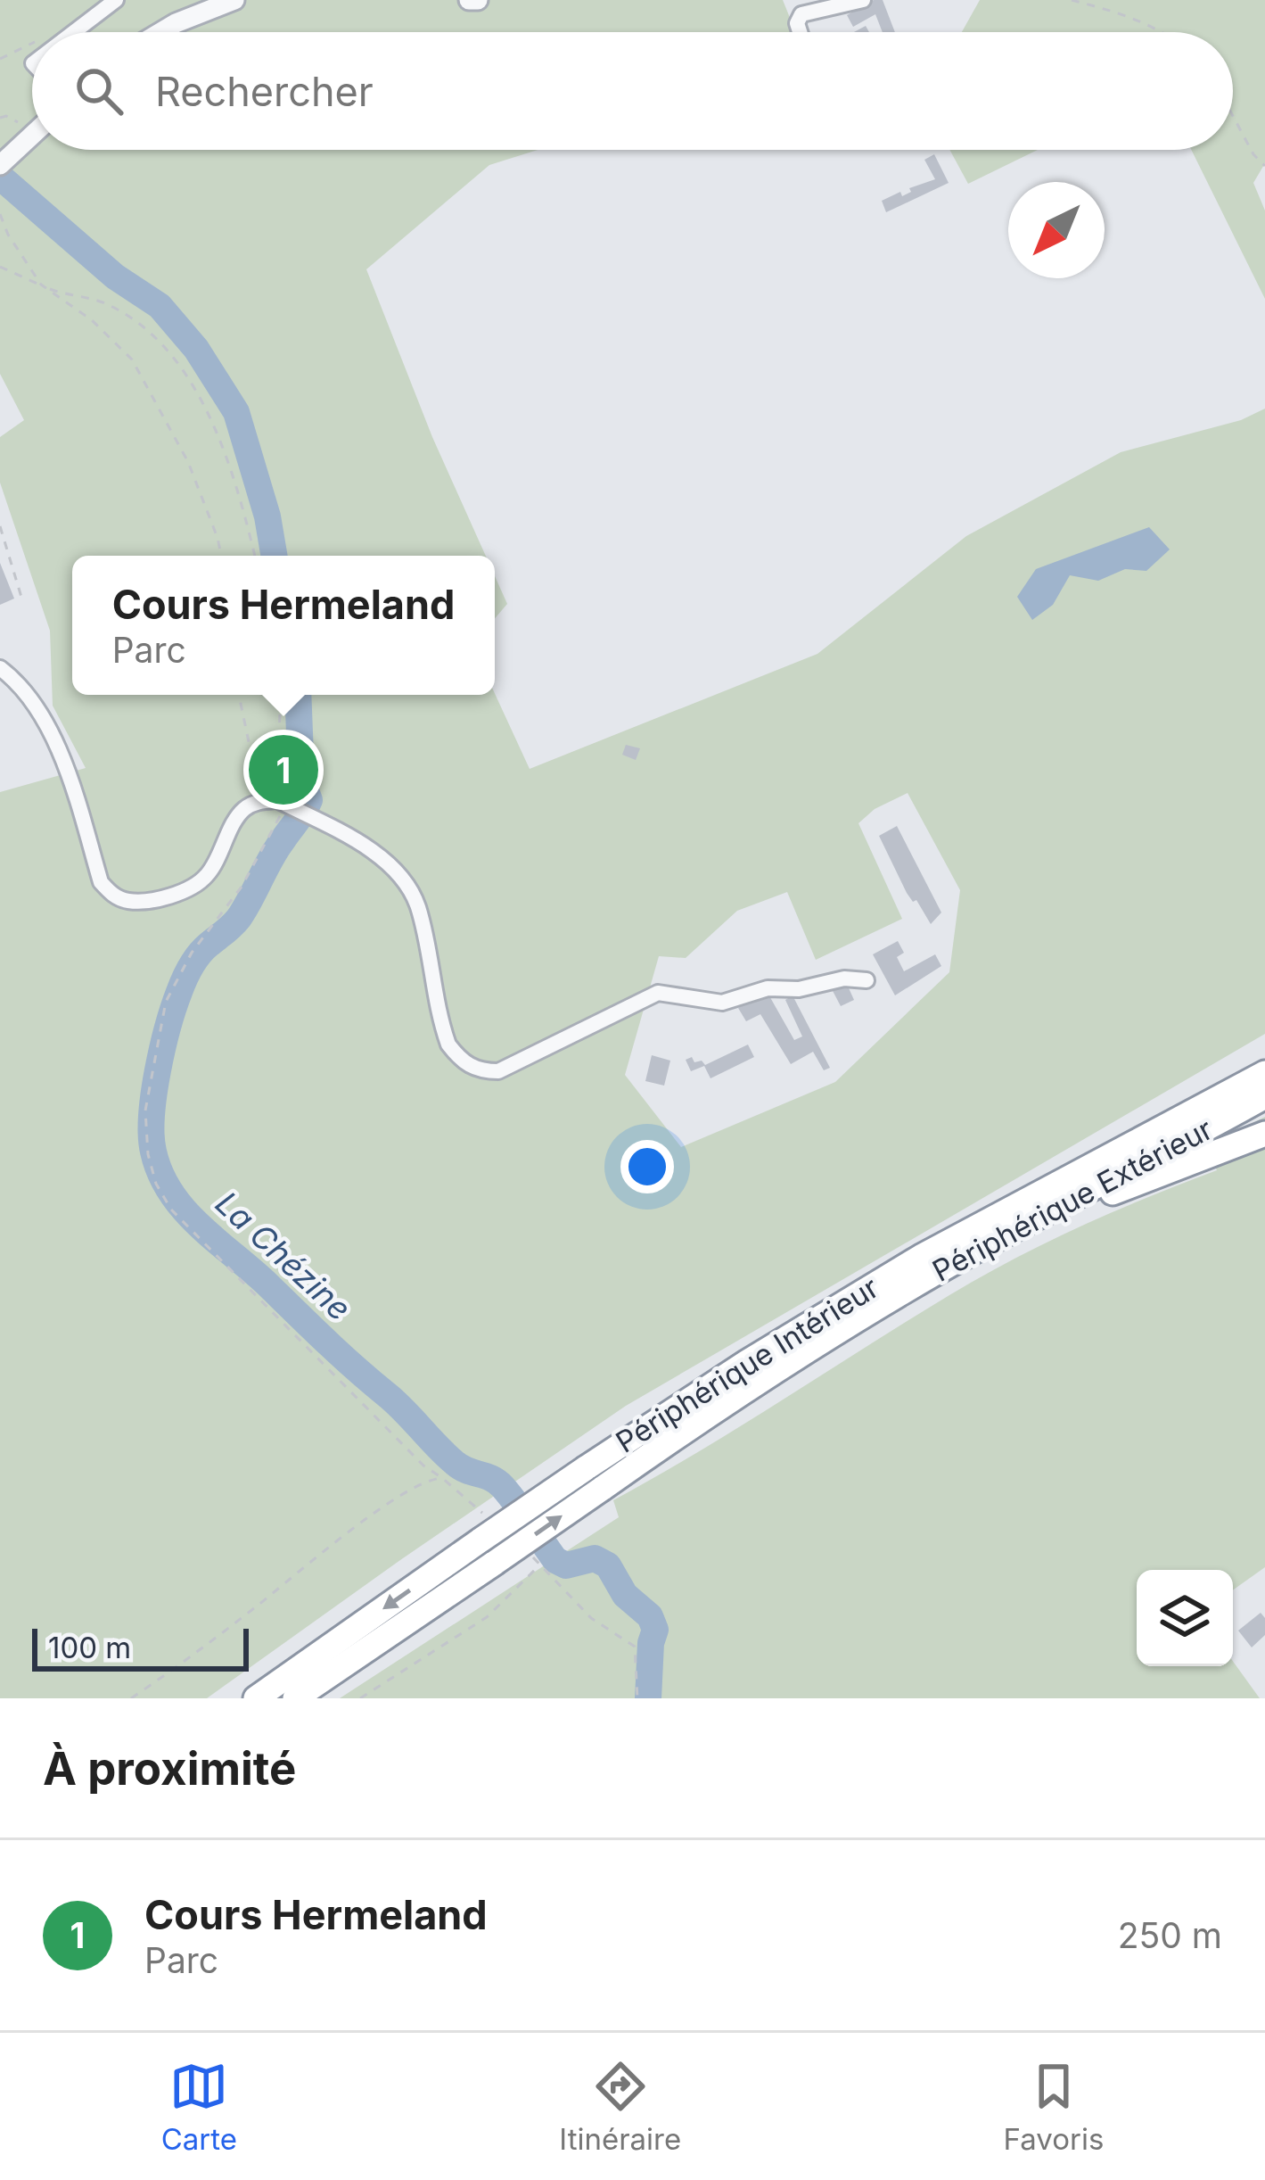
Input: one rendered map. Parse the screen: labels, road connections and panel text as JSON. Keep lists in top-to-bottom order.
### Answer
{
  "streets": {
    "highway": ["Périphérique Extérieur", "Périphérique Intérieur"]
  },
  "crossings": [
    ["Périphérique Extérieur", "Périphérique Intérieur"]
  ],
  "water": ["La Chézine"],
  "scale_bar": "100 m",
  "north": "bottom left",
  "page": {
    "search": "Rechercher",
    "popup": ["Cours Hermeland", "Parc"],
    "pins": "1",
    "scale": "100 m",
    "heading": "À proximité",
    "list": [
      {
        "mark": "1",
        "name": "Cours Hermeland",
        "note": "Parc",
        "value": "250 m"
      }
    ],
    "nav": ["Carte", "Itinéraire", "Favoris"]
  }
}
